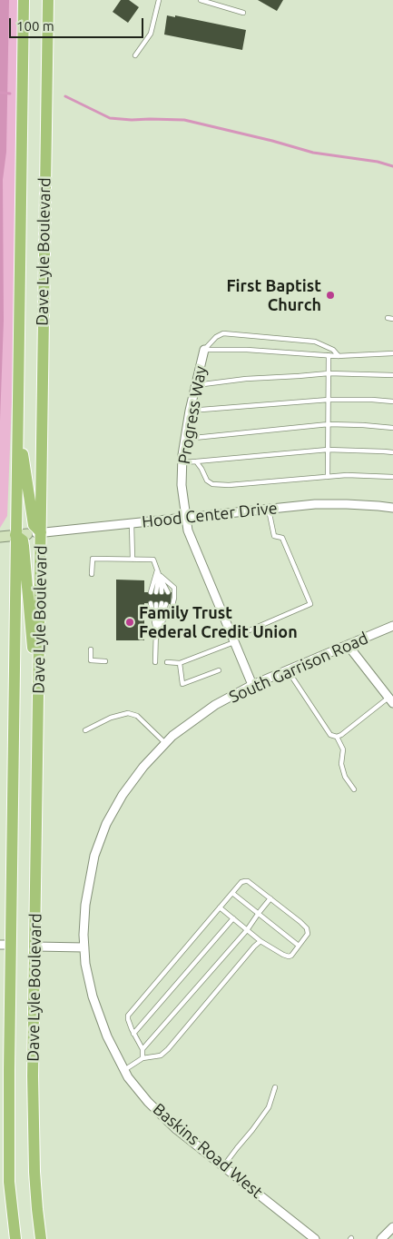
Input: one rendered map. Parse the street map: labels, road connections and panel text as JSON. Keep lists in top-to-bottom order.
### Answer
{
  "streets": {
    "main road": ["Dave Lyle Boulevard"],
    "street": [
      "Progress Way",
      "Hood Center Drive",
      "South Garrison Road",
      "Baskins Road West"
    ]
  },
  "crossings": [
    ["Dave Lyle Boulevard", "Hood Center Drive"],
    ["Progress Way", "Hood Center Drive"],
    ["Progress Way", "South Garrison Road"],
    ["South Garrison Road", "Baskins Road West"]
  ],
  "places": ["First Baptist Church", "Family Trust Federal Credit Union"],
  "scale_bar": "100 m"
}
